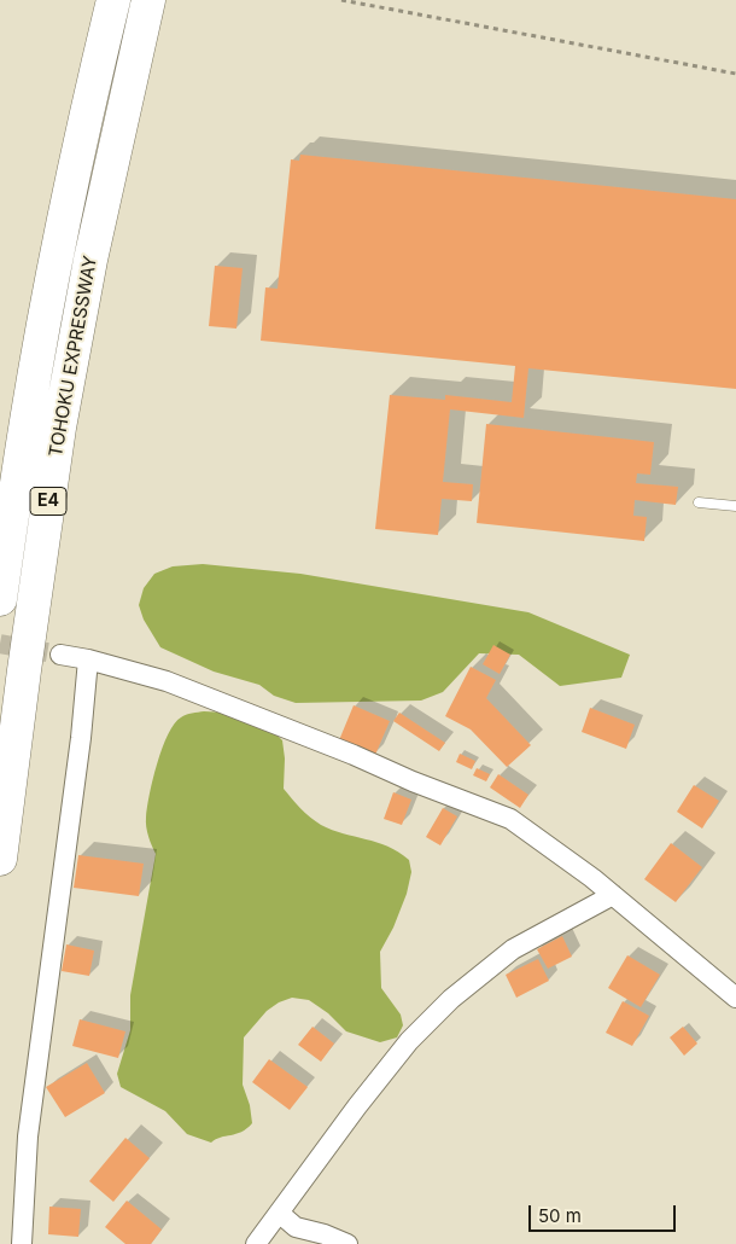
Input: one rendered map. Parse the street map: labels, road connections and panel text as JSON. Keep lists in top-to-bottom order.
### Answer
{
  "streets": {
    "highway": ["TOHOKU EXPRESSWAY", "E4"]
  },
  "scale_bar": "50 m"
}
